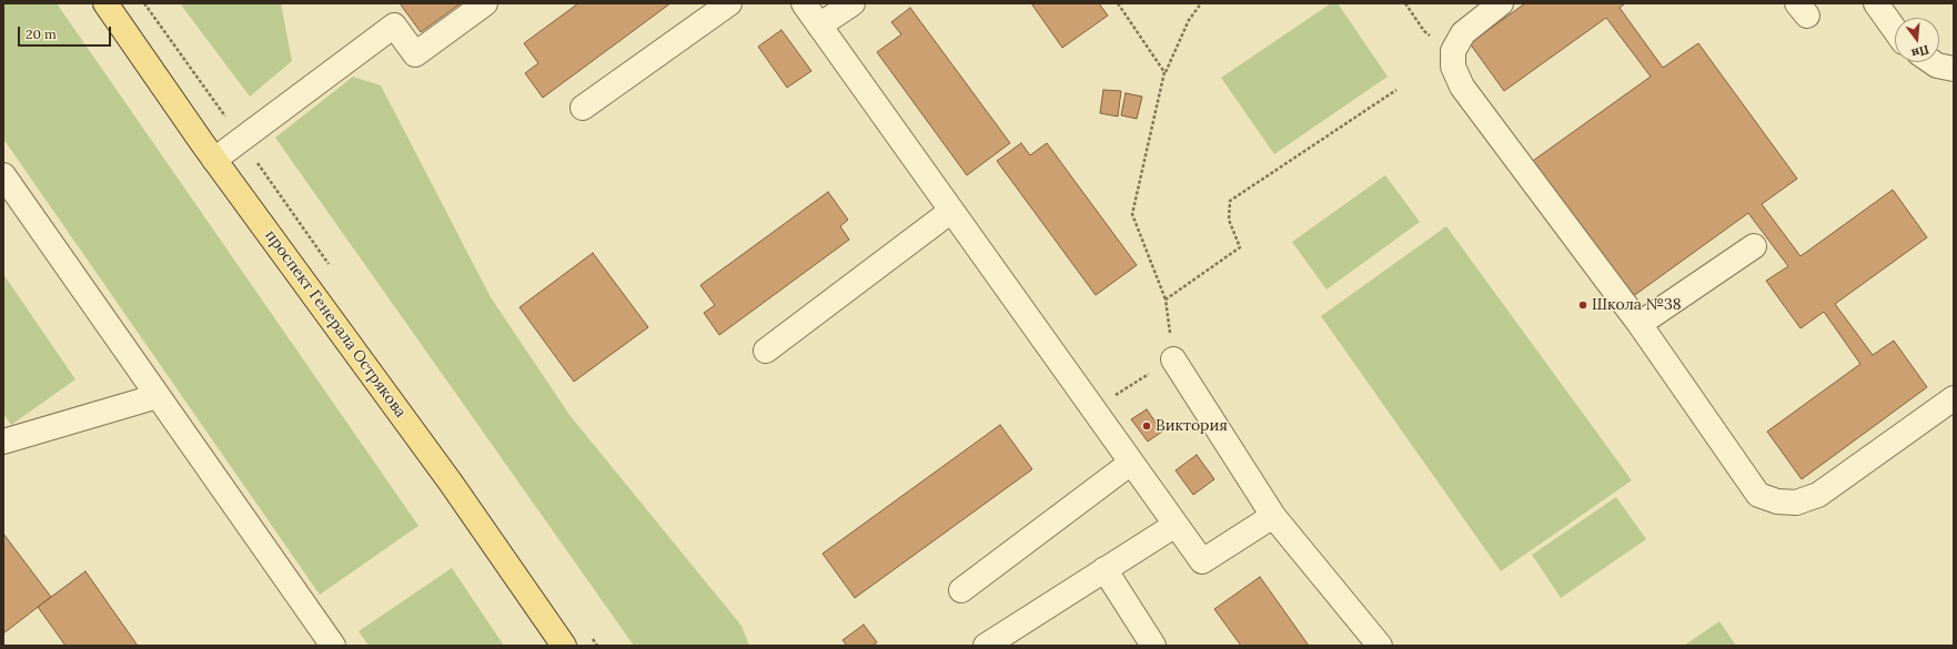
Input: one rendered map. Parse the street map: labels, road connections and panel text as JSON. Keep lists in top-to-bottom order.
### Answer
{
  "streets": {
    "main road": ["проспект Генерала Острякова"]
  },
  "places": ["Школа №38", "Виктория"],
  "scale_bar": "20 m",
  "north": "bottom"
}
